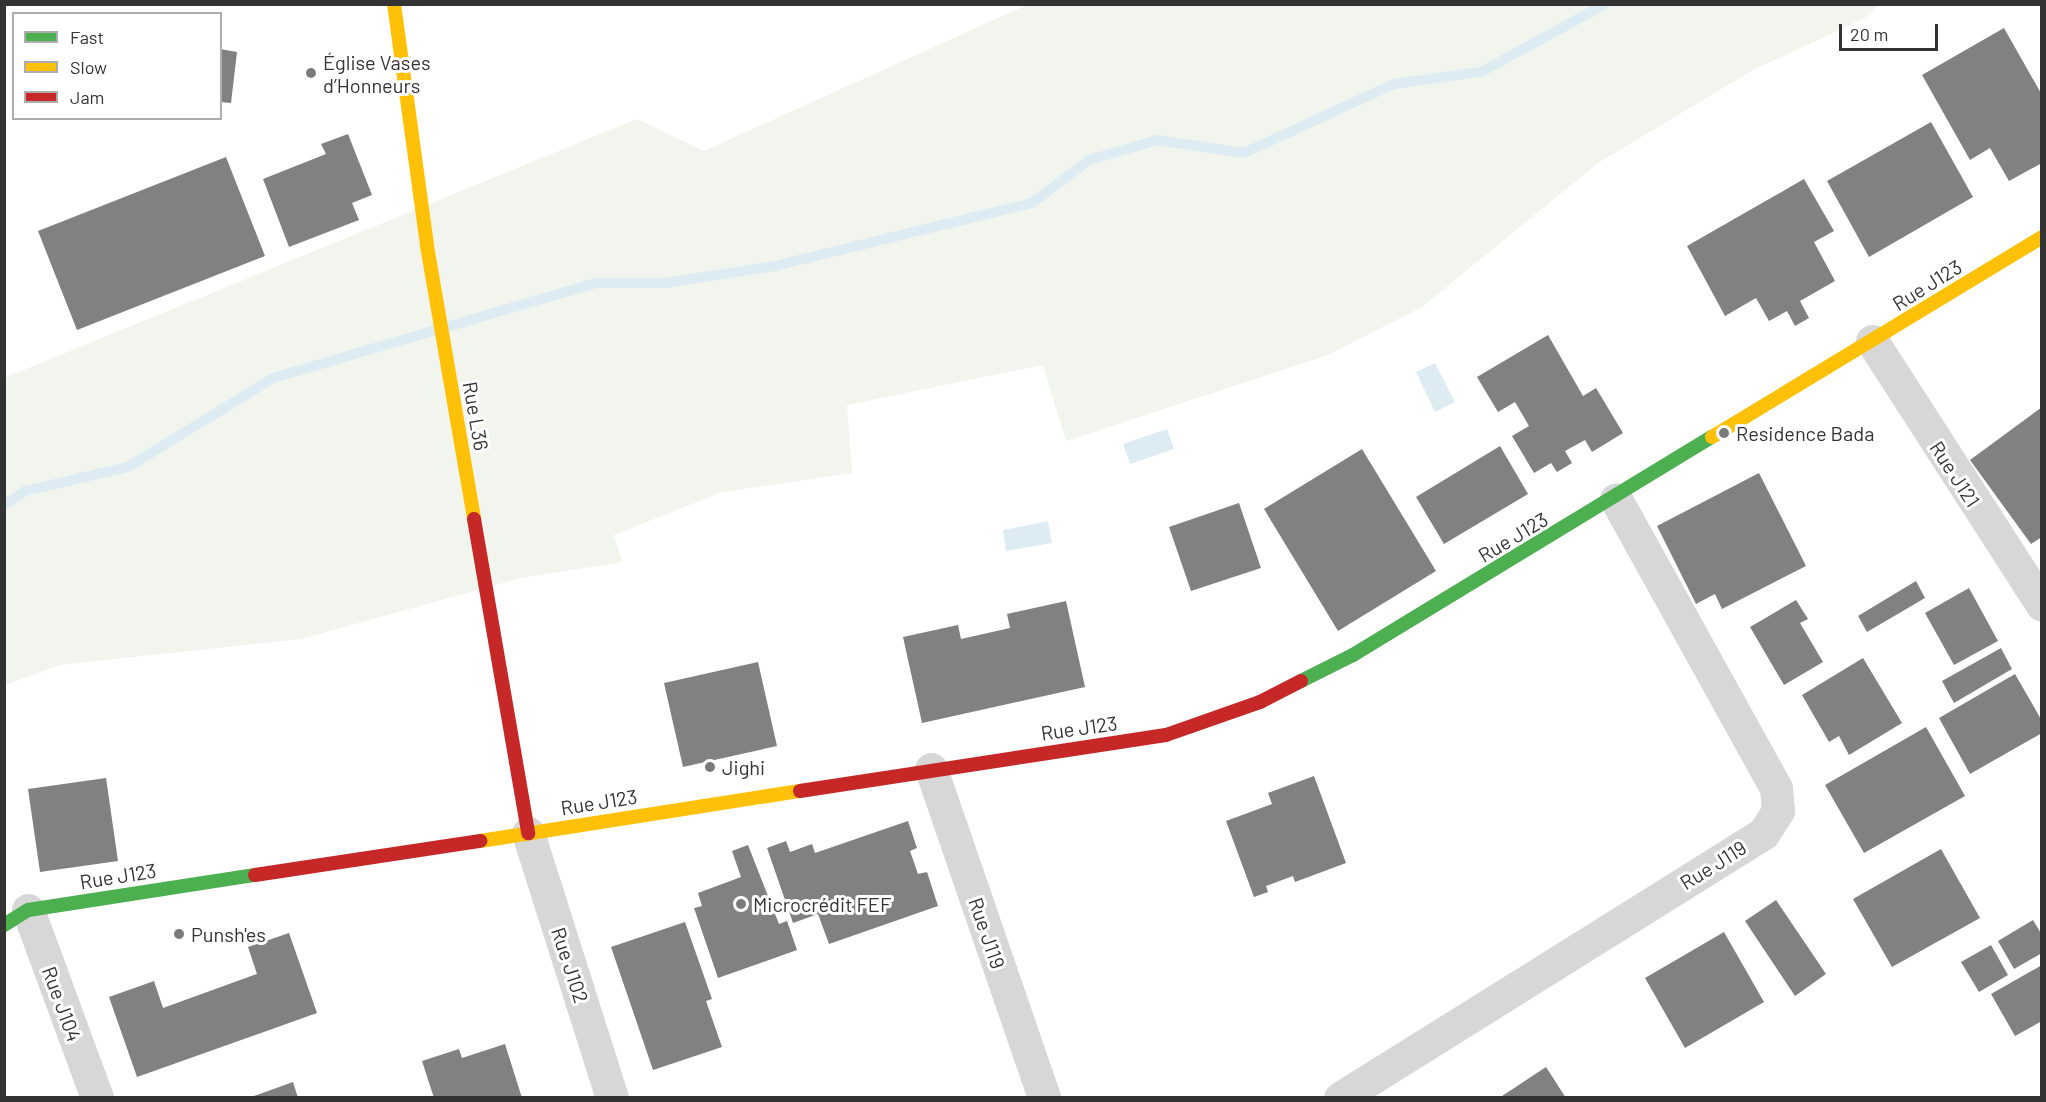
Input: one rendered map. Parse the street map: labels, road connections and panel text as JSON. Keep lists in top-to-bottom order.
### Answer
{
  "streets": {
    "street": [
      "Rue J123",
      "Rue L36",
      "Rue J121",
      "Rue J119",
      "Rue J102",
      "Rue J104"
    ]
  },
  "crossings": [
    ["Rue J123", "Rue L36"],
    ["Rue J123", "Rue J121"],
    ["Rue J123", "Rue J119"],
    ["Rue J123", "Rue J102"],
    ["Rue J123", "Rue J104"],
    ["Rue L36", "Rue J102"]
  ],
  "places": [
    "Église Vases d’Honneurs",
    "Residence Bada",
    "Jighi",
    "Microcrédit FEF",
    "Punsh'es"
  ],
  "legend": ["Fast", "Slow", "Jam"],
  "scale_bar": "20 m"
}
